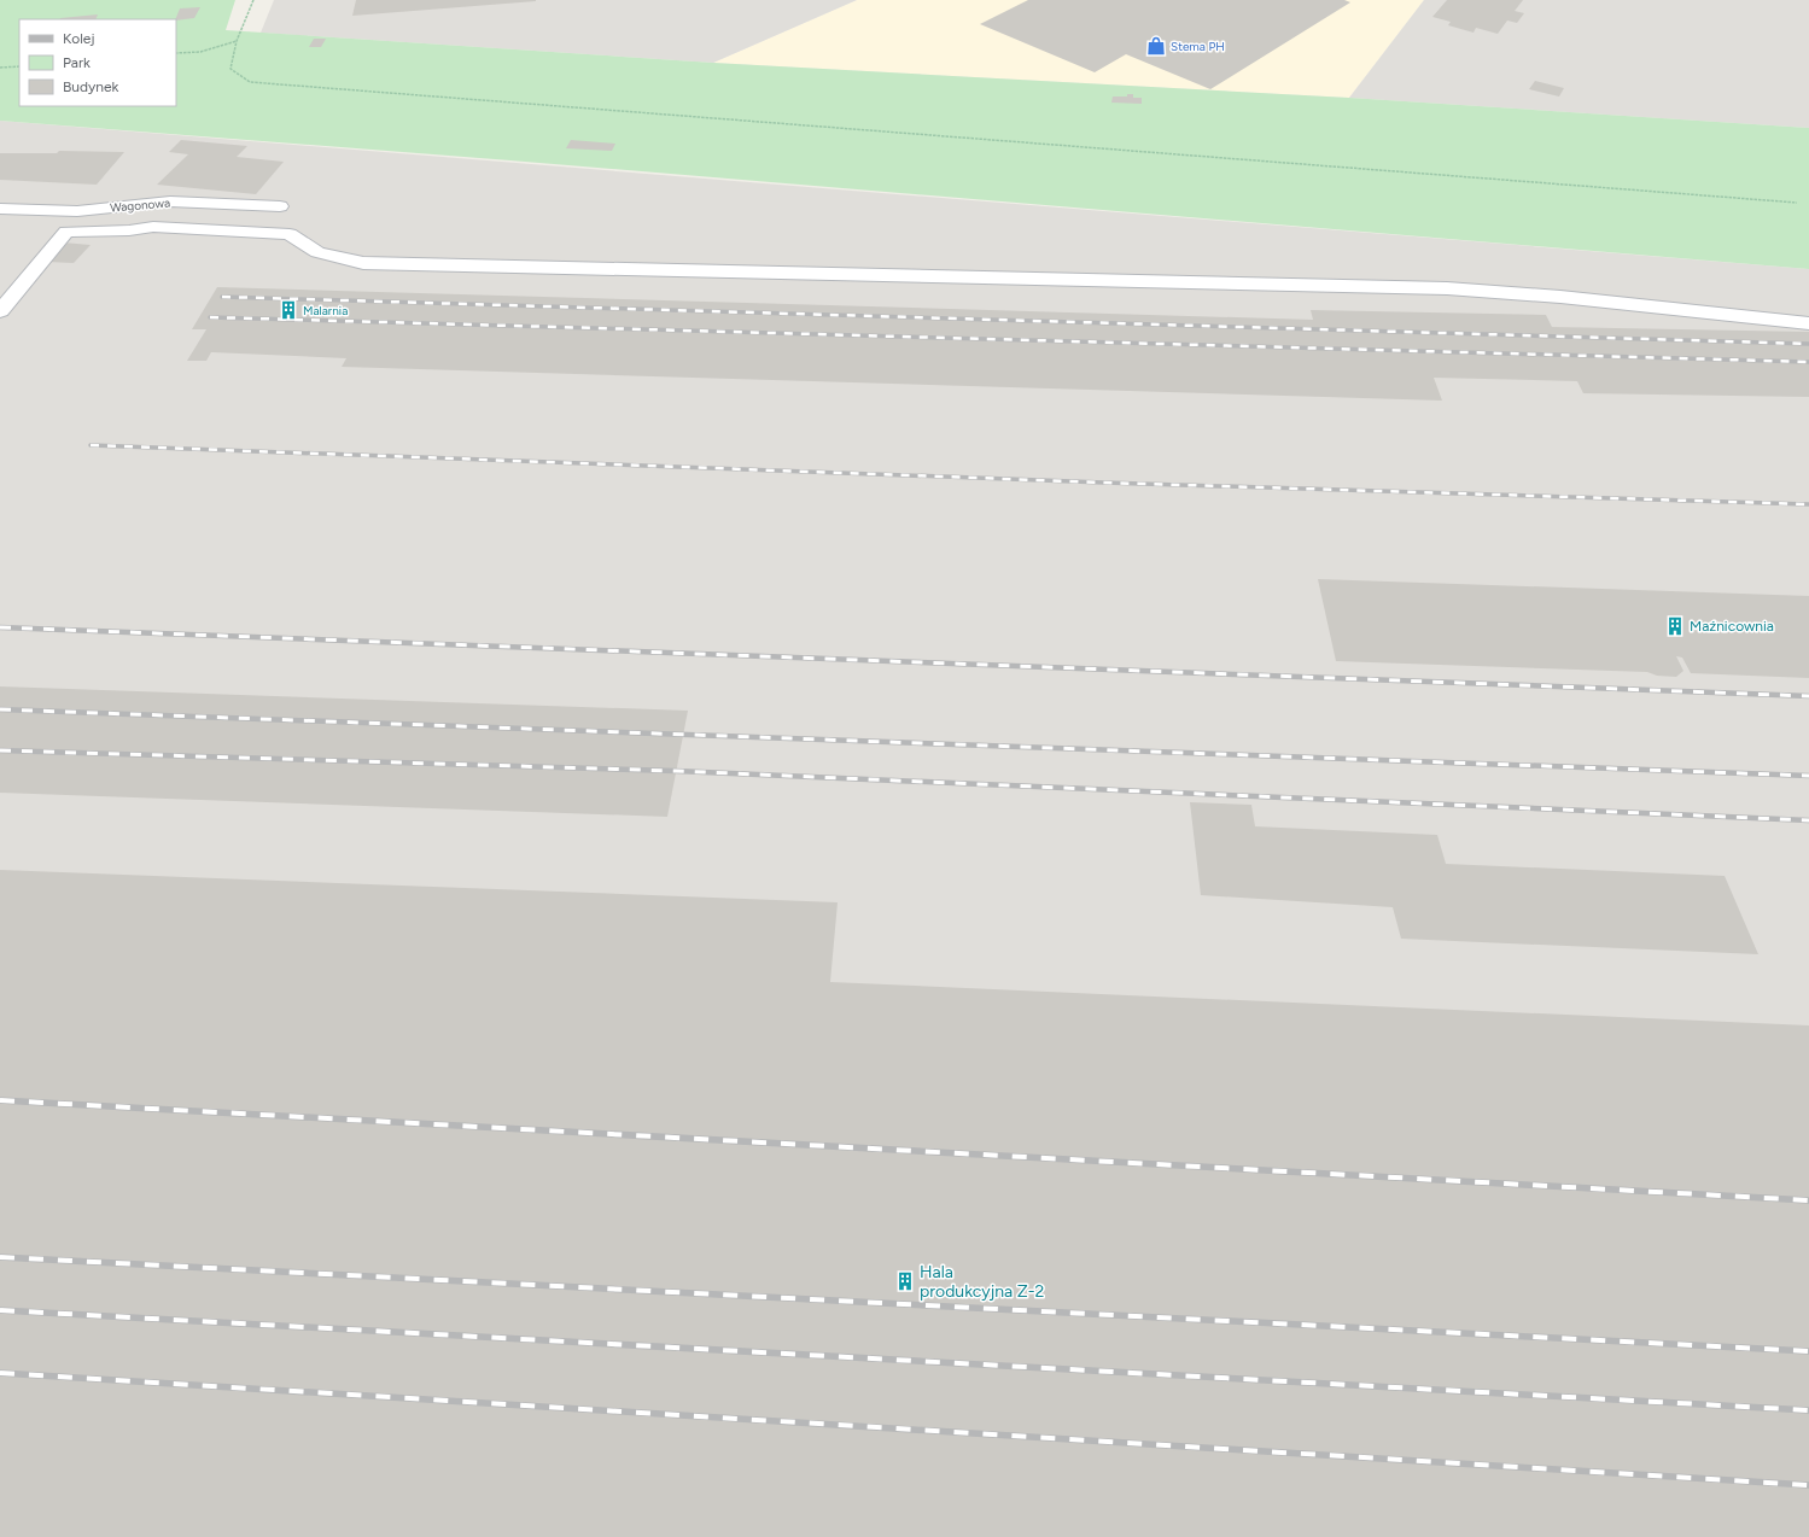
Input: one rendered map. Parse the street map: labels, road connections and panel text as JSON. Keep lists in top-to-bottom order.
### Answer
{
  "streets": {
    "lane": ["Wagonowa"]
  },
  "places": {
    "shop": ["Stema PH"],
    "building": ["Malarnia", "Maźnicownia", "Hala produkcyjna Z-2"]
  },
  "legend": ["Kolej", "Park", "Budynek"]
}
